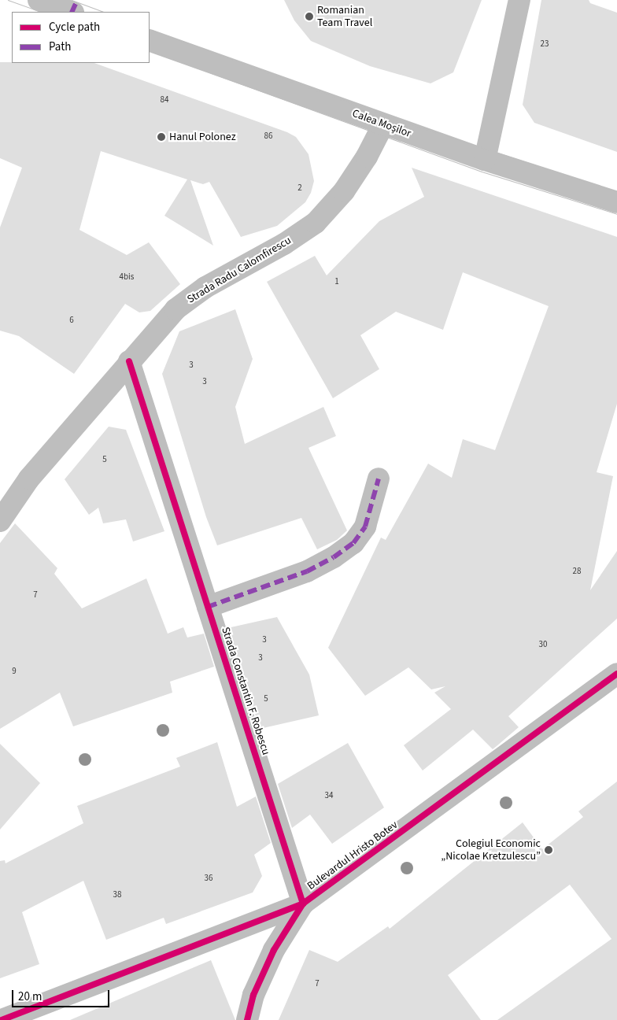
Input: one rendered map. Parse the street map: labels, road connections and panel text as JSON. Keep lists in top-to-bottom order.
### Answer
{
  "streets": {
    "street": [
      "Calea Moșilor",
      "Strada Radu Calomfirescu",
      "Strada Constantin F. Robescu",
      "Bulevardul Hristo Botev"
    ]
  },
  "crossings": [
    ["Calea Moșilor", "Strada Radu Calomfirescu"],
    ["Strada Radu Calomfirescu", "Strada Constantin F. Robescu"],
    ["Strada Constantin F. Robescu", "Bulevardul Hristo Botev"]
  ],
  "places": ["Romanian Team Travel", "Hanul Polonez", "Colegiul Economic „Nicolae Kretzulescu”"],
  "house_numbers": [
    "23",
    "84",
    "86",
    "2",
    "4bis",
    "1",
    "6",
    "3",
    "3",
    "5",
    "28",
    "7",
    "3",
    "30",
    "3",
    "9",
    "5",
    "34",
    "36",
    "38",
    "7"
  ],
  "legend": ["Cycle path", "Path"],
  "scale_bar": "20 m"
}
